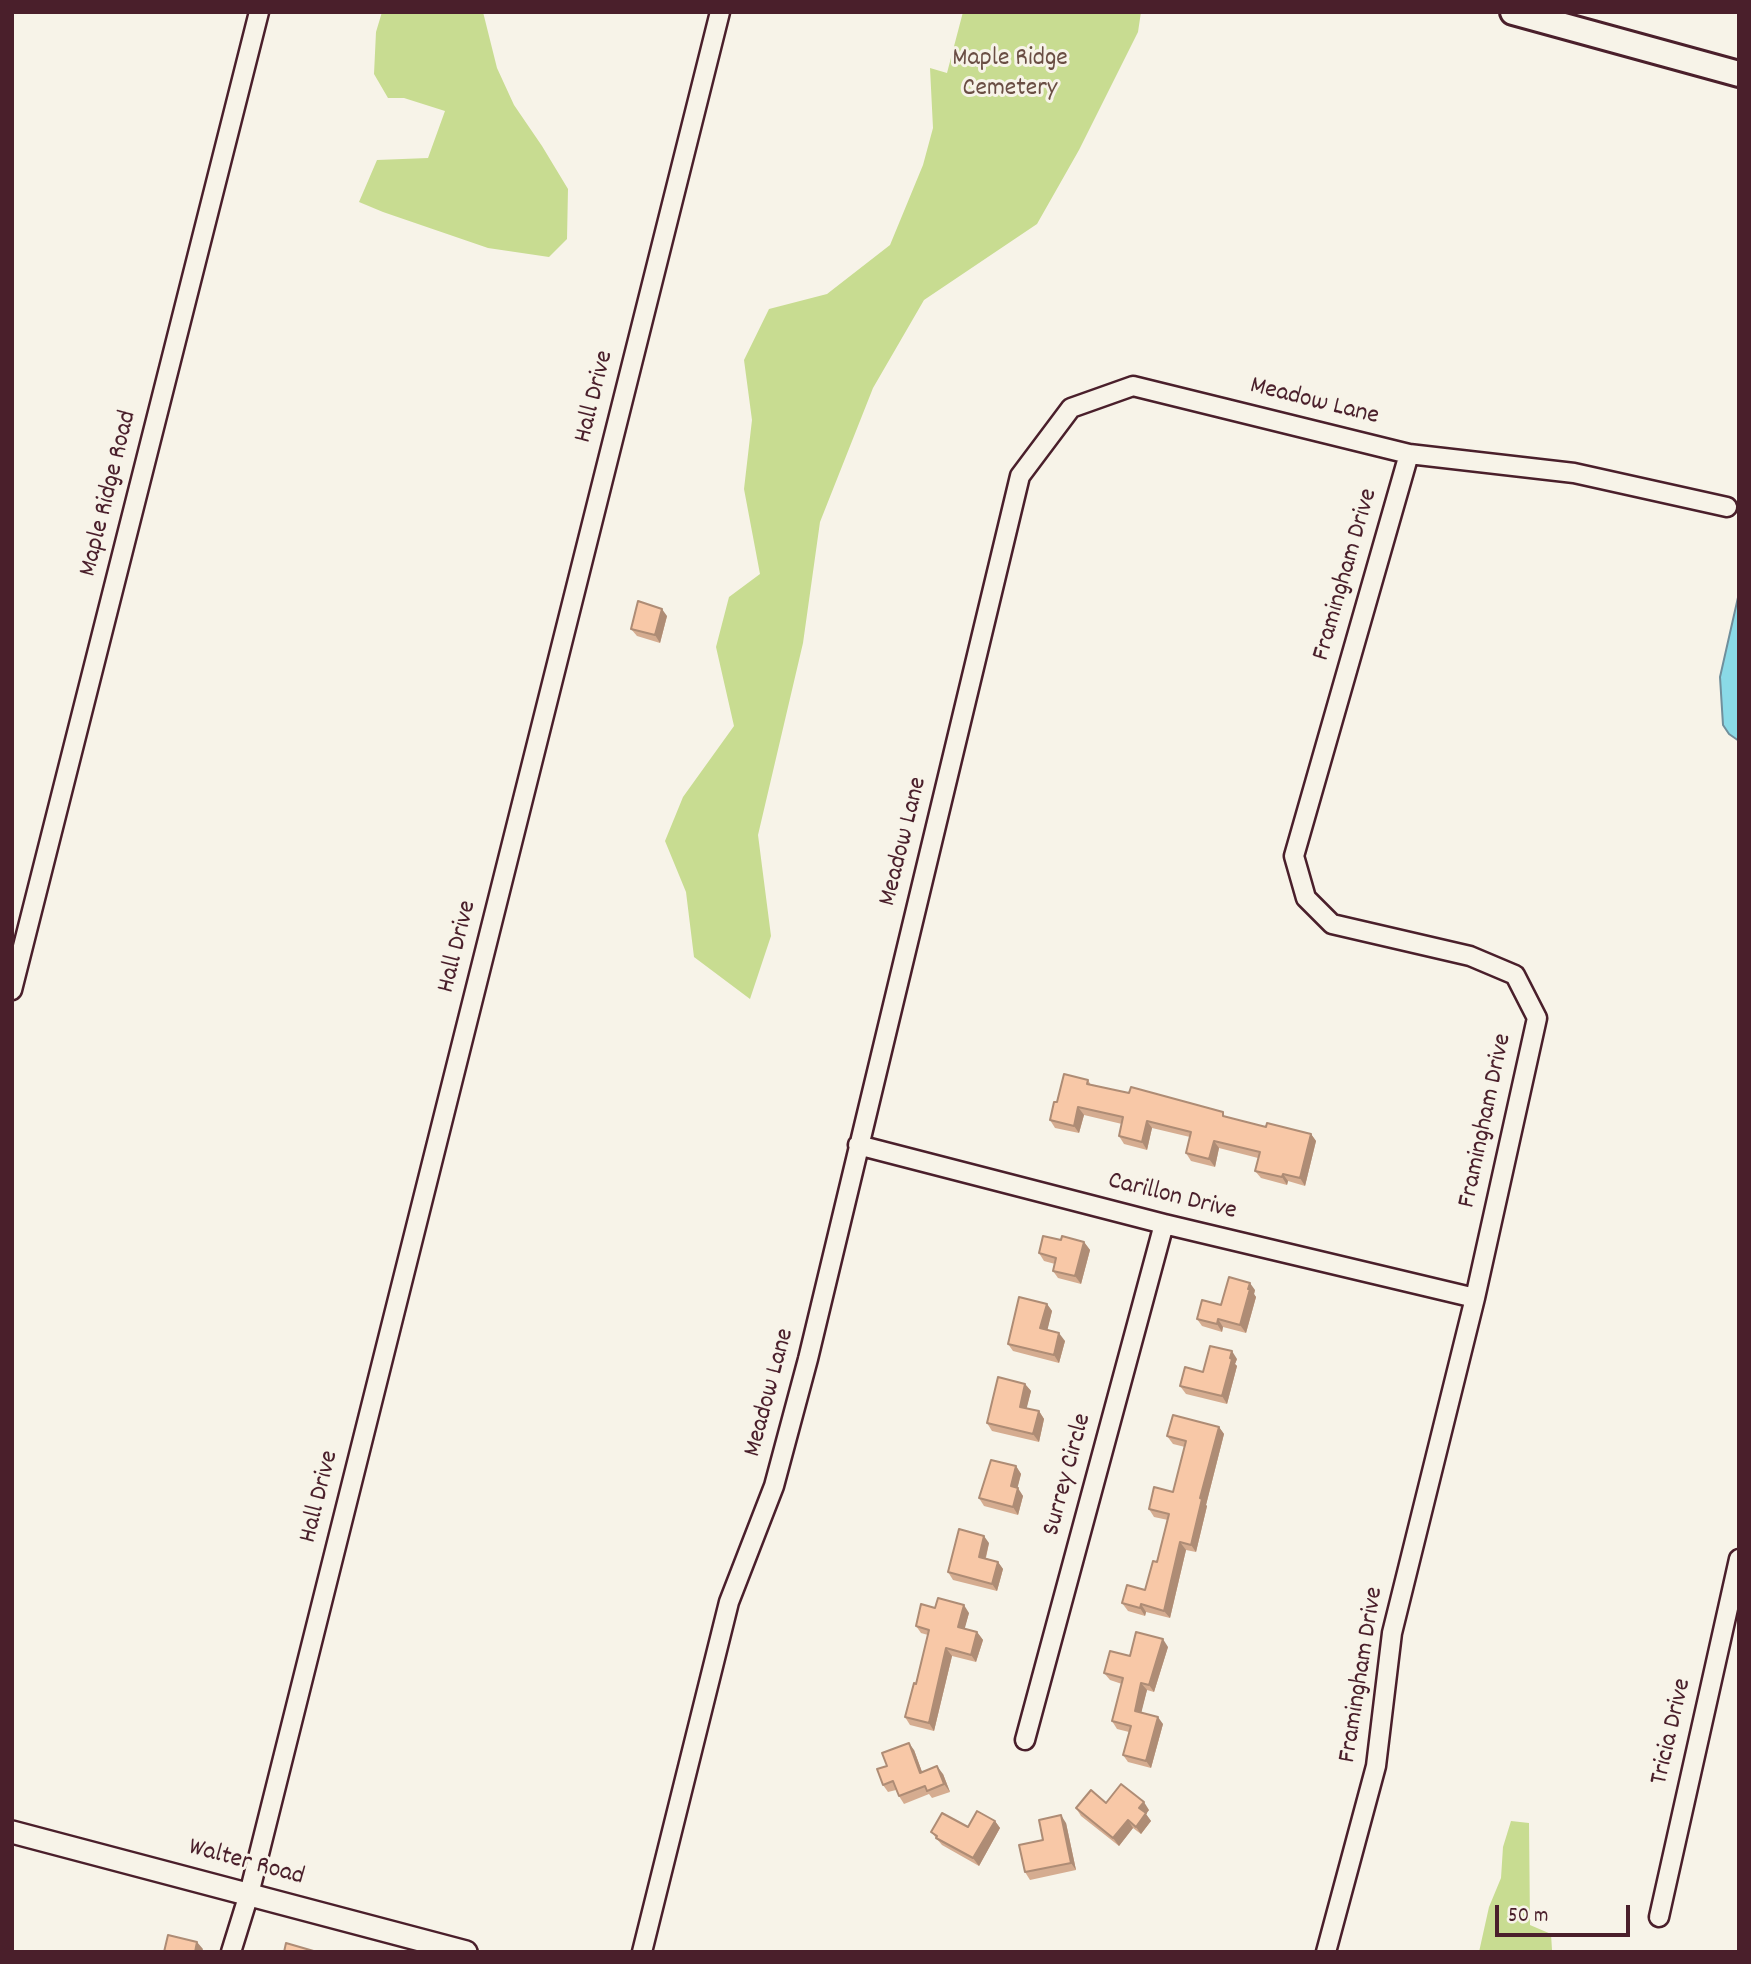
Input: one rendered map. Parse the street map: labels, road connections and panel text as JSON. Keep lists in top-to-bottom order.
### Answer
{
  "streets": {
    "street": [
      "Hall Drive",
      "Meadow Lane",
      "Maple Ridge Road",
      "Framingham Drive",
      "Carillon Drive",
      "Surrey Circle",
      "Tricia Drive",
      "Walter Road"
    ]
  },
  "crossings": [
    ["Hall Drive", "Walter Road"],
    ["Meadow Lane", "Framingham Drive"],
    ["Meadow Lane", "Carillon Drive"],
    ["Framingham Drive", "Carillon Drive"],
    ["Carillon Drive", "Surrey Circle"]
  ],
  "parks": ["Maple Ridge Cemetery"],
  "scale_bar": "50 m"
}
